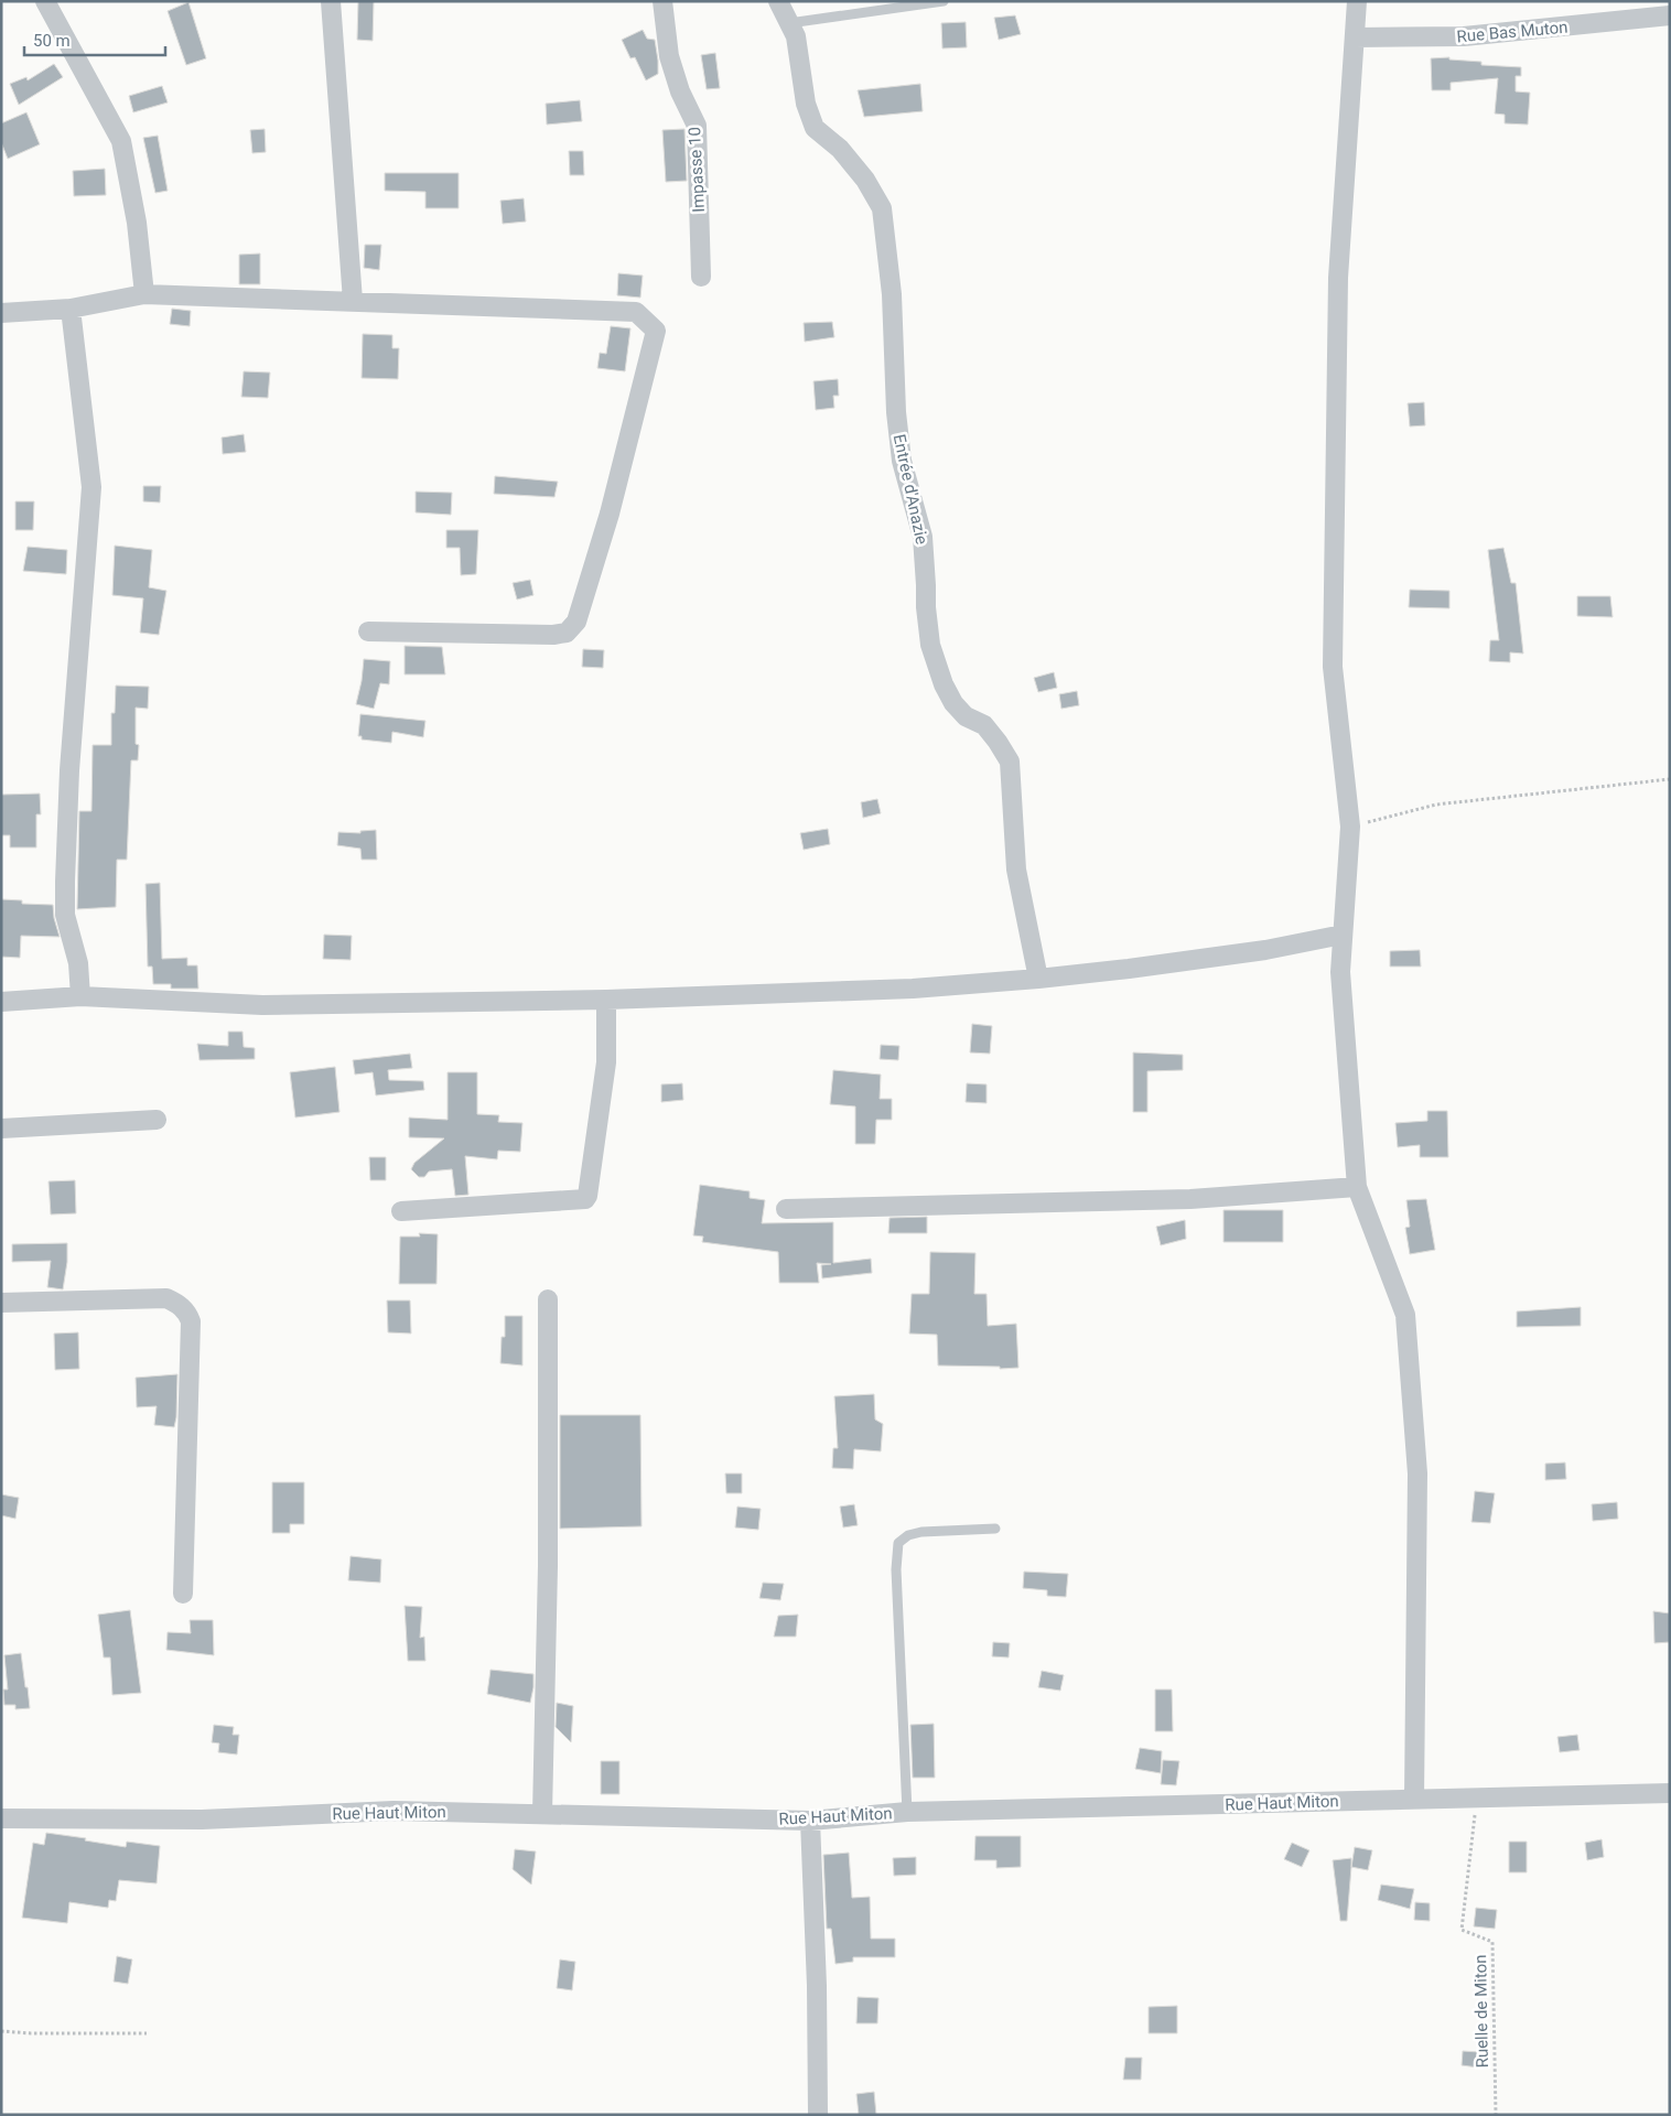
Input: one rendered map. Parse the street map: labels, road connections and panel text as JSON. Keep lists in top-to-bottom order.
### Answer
{
  "streets": {
    "street": [
      "Rue Bas Muton",
      "Impasse 10",
      "Entrée d'Anazie",
      "Rue Haut Miton"
    ],
    "path": ["Ruelle de Miton"]
  },
  "crossings": [
    ["Rue Haut Miton", "Ruelle de Miton"]
  ],
  "scale_bar": "50 m"
}
